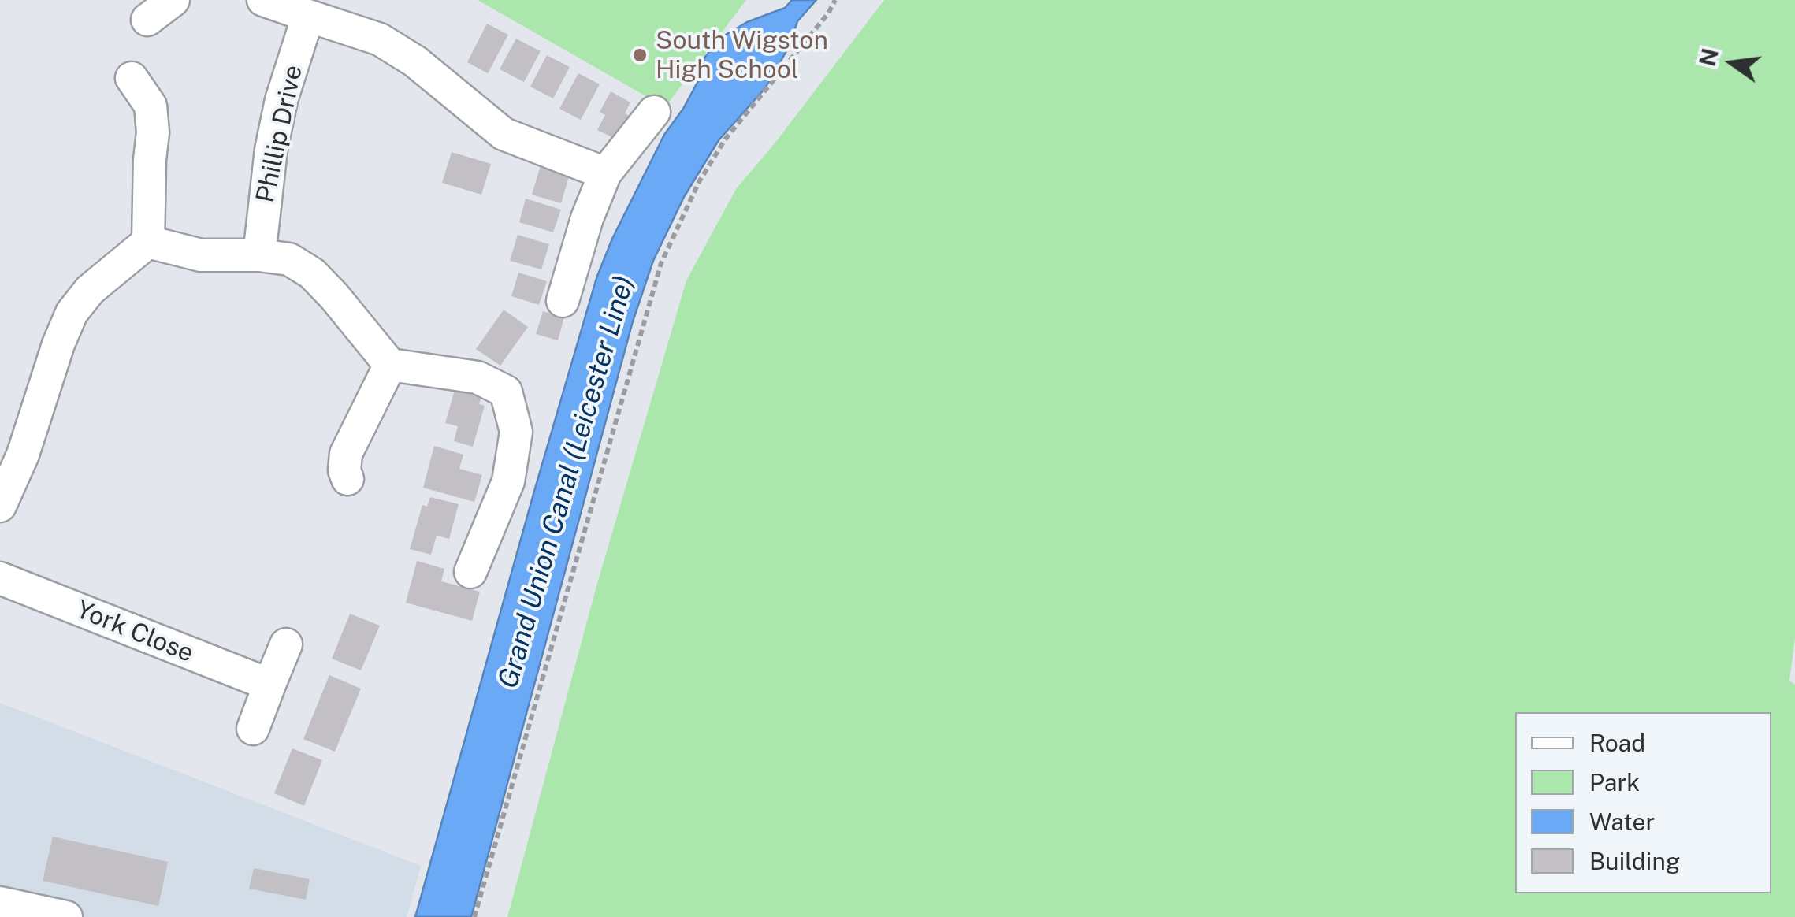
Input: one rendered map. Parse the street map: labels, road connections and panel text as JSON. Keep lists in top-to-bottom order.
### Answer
{
  "streets": {
    "street": ["Phillip Drive", "York Close"]
  },
  "water": ["Grand Union Canal (Leicester Line)"],
  "places": ["South Wigston High School"],
  "legend": [
    "Road",
    "Park",
    "Water",
    "Building"
  ],
  "north": "left"
}
